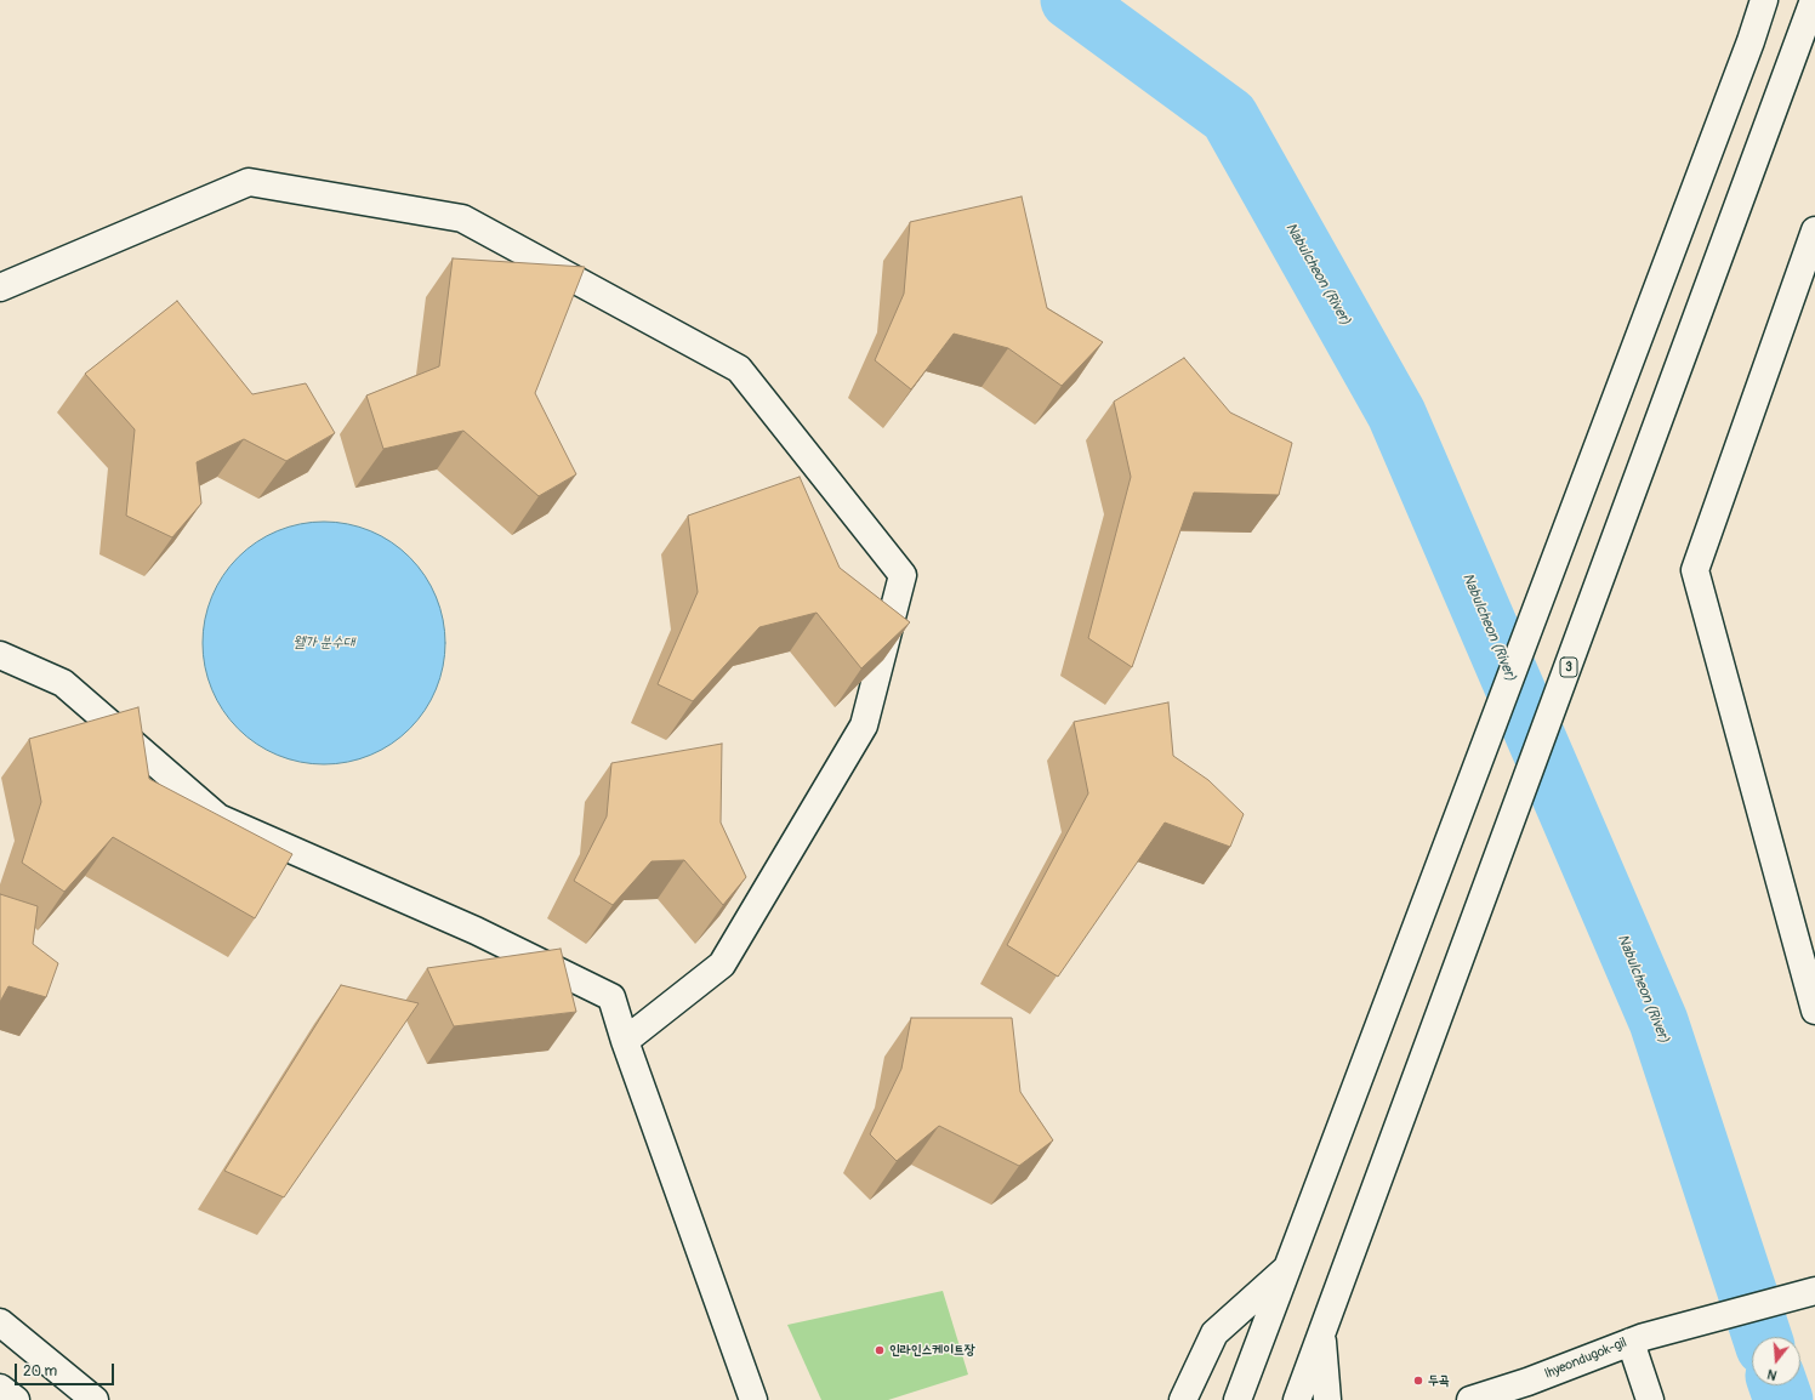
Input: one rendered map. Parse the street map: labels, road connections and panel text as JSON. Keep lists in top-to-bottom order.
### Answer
{
  "streets": {
    "main road": ["3", "Ihyeondugok-gil"]
  },
  "water": ["Nabulcheon (River)", "웰가 분수대"],
  "places": ["인라인스케이트장", "두곡"],
  "scale_bar": "20 m",
  "north": "bottom"
}
